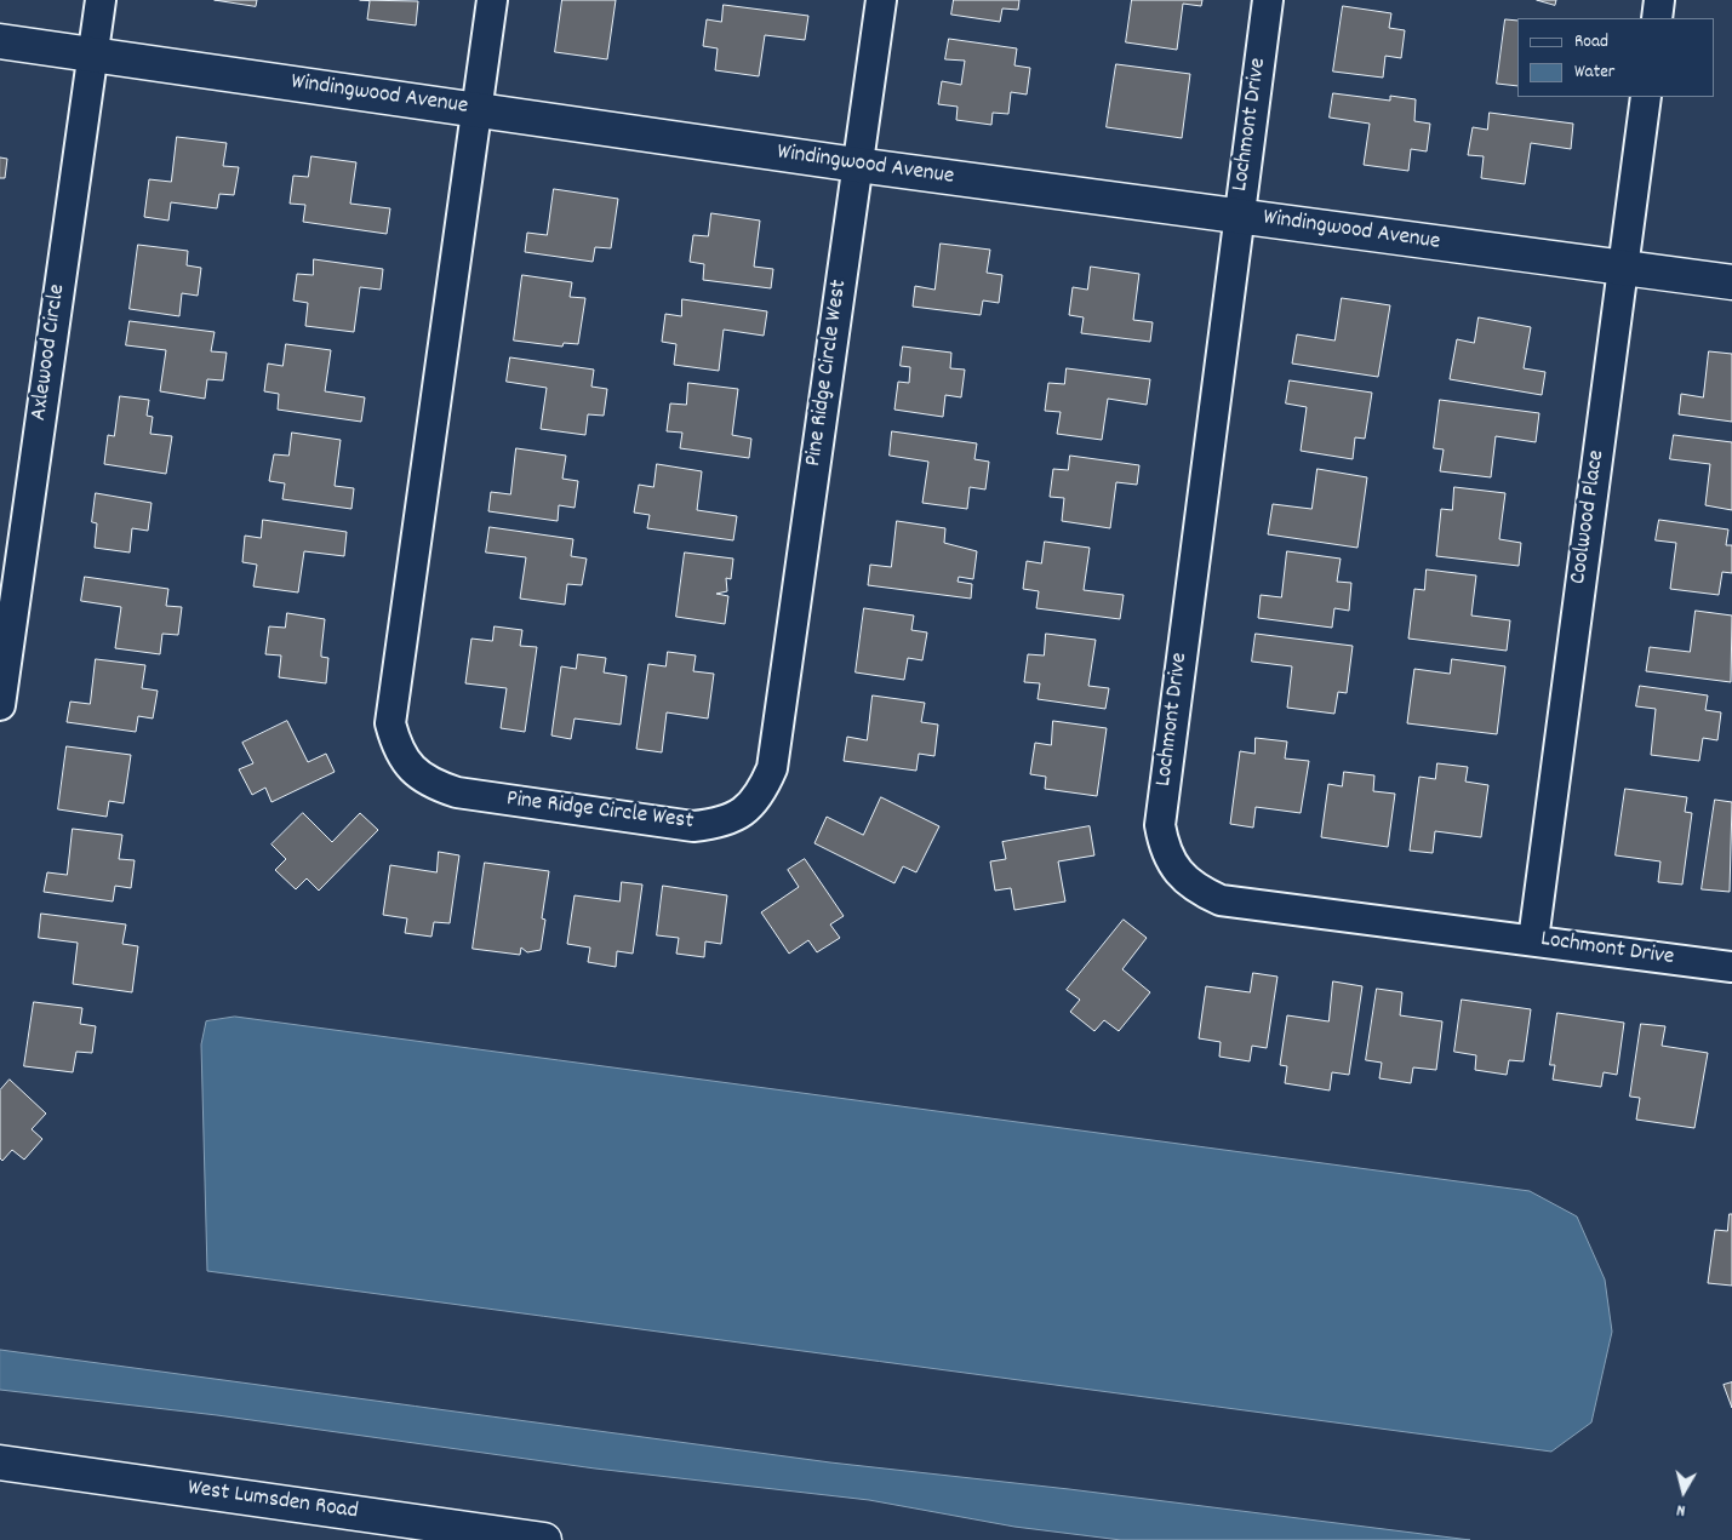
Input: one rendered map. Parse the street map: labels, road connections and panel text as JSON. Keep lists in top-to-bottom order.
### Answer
{
  "streets": {
    "street": [
      "Windingwood Avenue",
      "Lochmont Drive",
      "Axlewood Circle",
      "Pine Ridge Circle West",
      "Coolwood Place",
      "West Lumsden Road"
    ]
  },
  "crossings": [
    ["Windingwood Avenue", "Lochmont Drive"],
    ["Windingwood Avenue", "Axlewood Circle"],
    ["Windingwood Avenue", "Pine Ridge Circle West"],
    ["Windingwood Avenue", "Coolwood Place"],
    ["Lochmont Drive", "Coolwood Place"]
  ],
  "legend": ["Road", "Water"],
  "north": "bottom"
}
